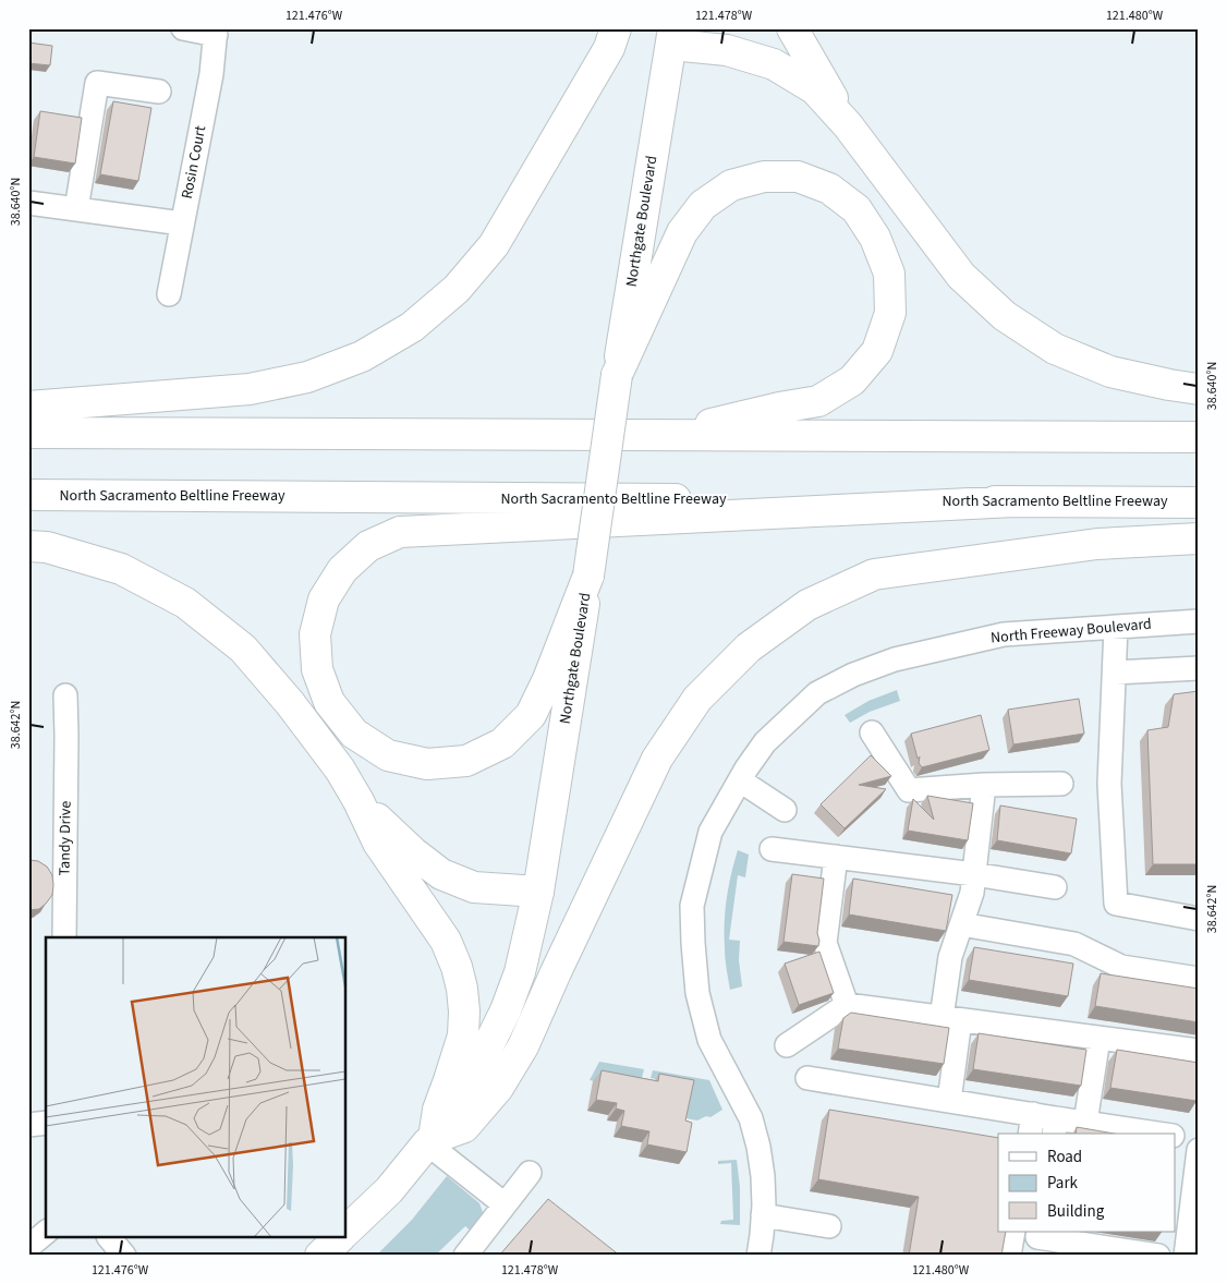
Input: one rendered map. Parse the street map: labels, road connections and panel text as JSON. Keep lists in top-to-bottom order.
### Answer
{
  "streets": {
    "main road": ["Northgate Boulevard", "North Sacramento Beltline Freeway"],
    "street": ["Rosin Court", "North Freeway Boulevard", "Tandy Drive"]
  },
  "legend": ["Road", "Park", "Building"],
  "coordinates": [
    "121.476°W",
    "121.478°W",
    "121.480°W",
    "38.640°N",
    "38.642°N"
  ]
}
